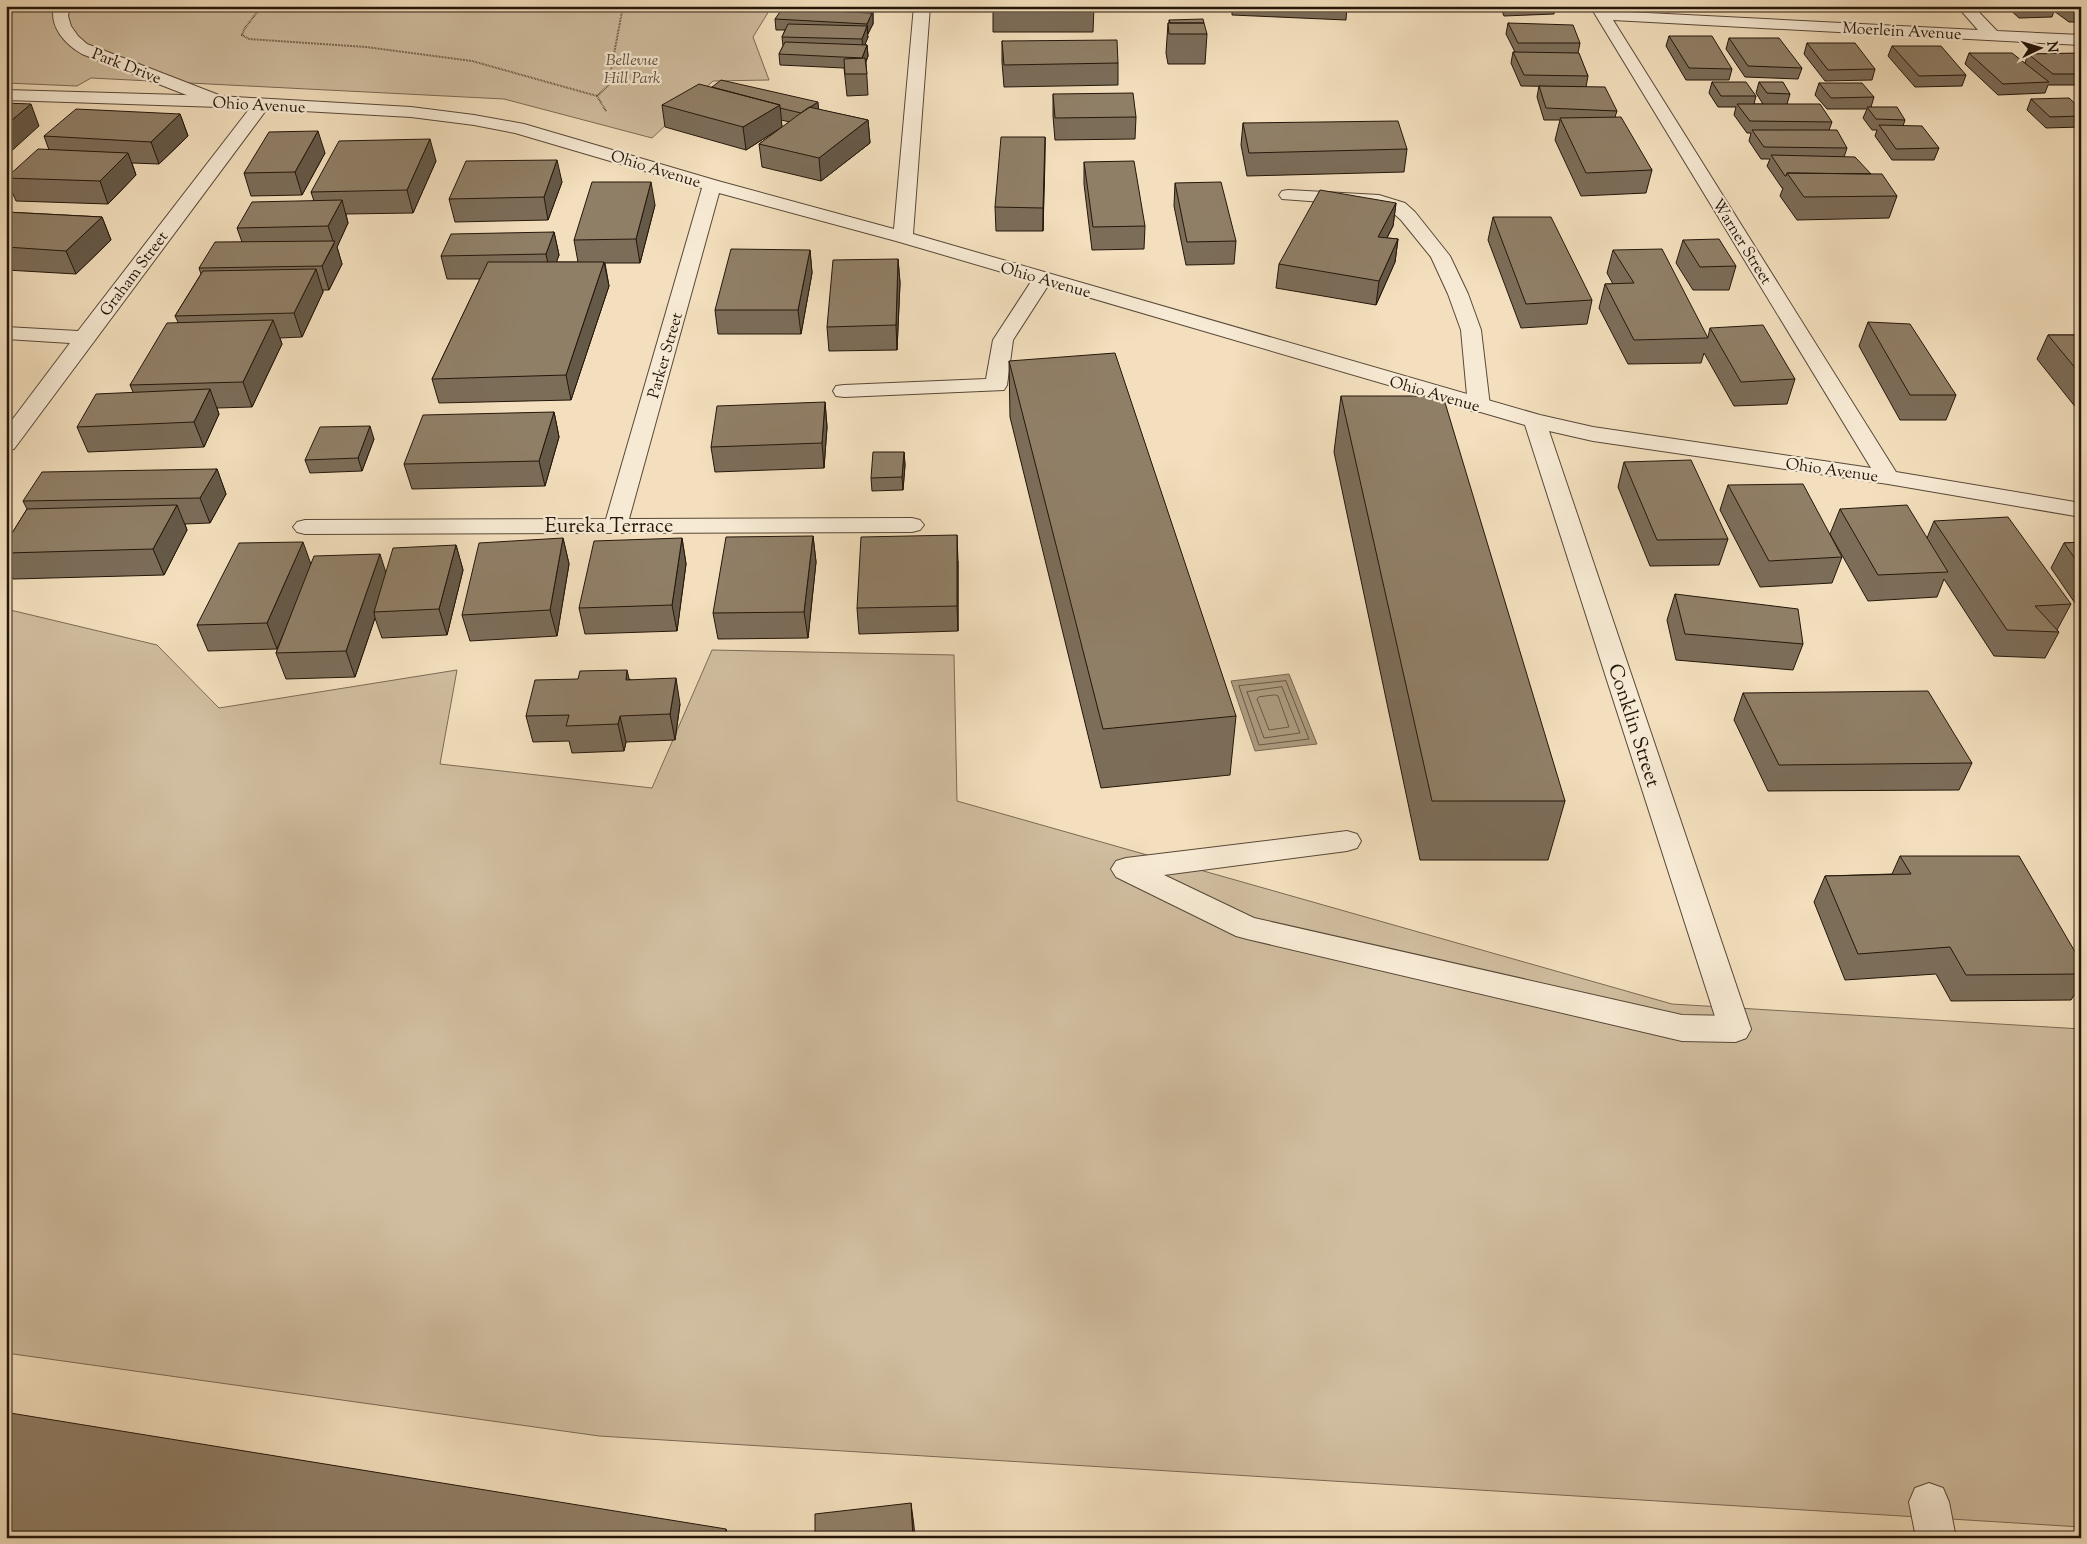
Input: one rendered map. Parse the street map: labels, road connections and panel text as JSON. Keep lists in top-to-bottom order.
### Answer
{
  "streets": {
    "street": [
      "Moerlein Avenue",
      "Park Drive",
      "Ohio Avenue",
      "Warner Street",
      "Graham Street",
      "Parker Street",
      "Eureka Terrace",
      "Conklin Street"
    ]
  },
  "crossings": [
    ["Moerlein Avenue", "Warner Street"],
    ["Park Drive", "Ohio Avenue"],
    ["Ohio Avenue", "Warner Street"],
    ["Ohio Avenue", "Graham Street"],
    ["Ohio Avenue", "Parker Street"],
    ["Ohio Avenue", "Conklin Street"],
    ["Parker Street", "Eureka Terrace"]
  ],
  "parks": ["Bellevue Hill Park"],
  "north": "right"
}
